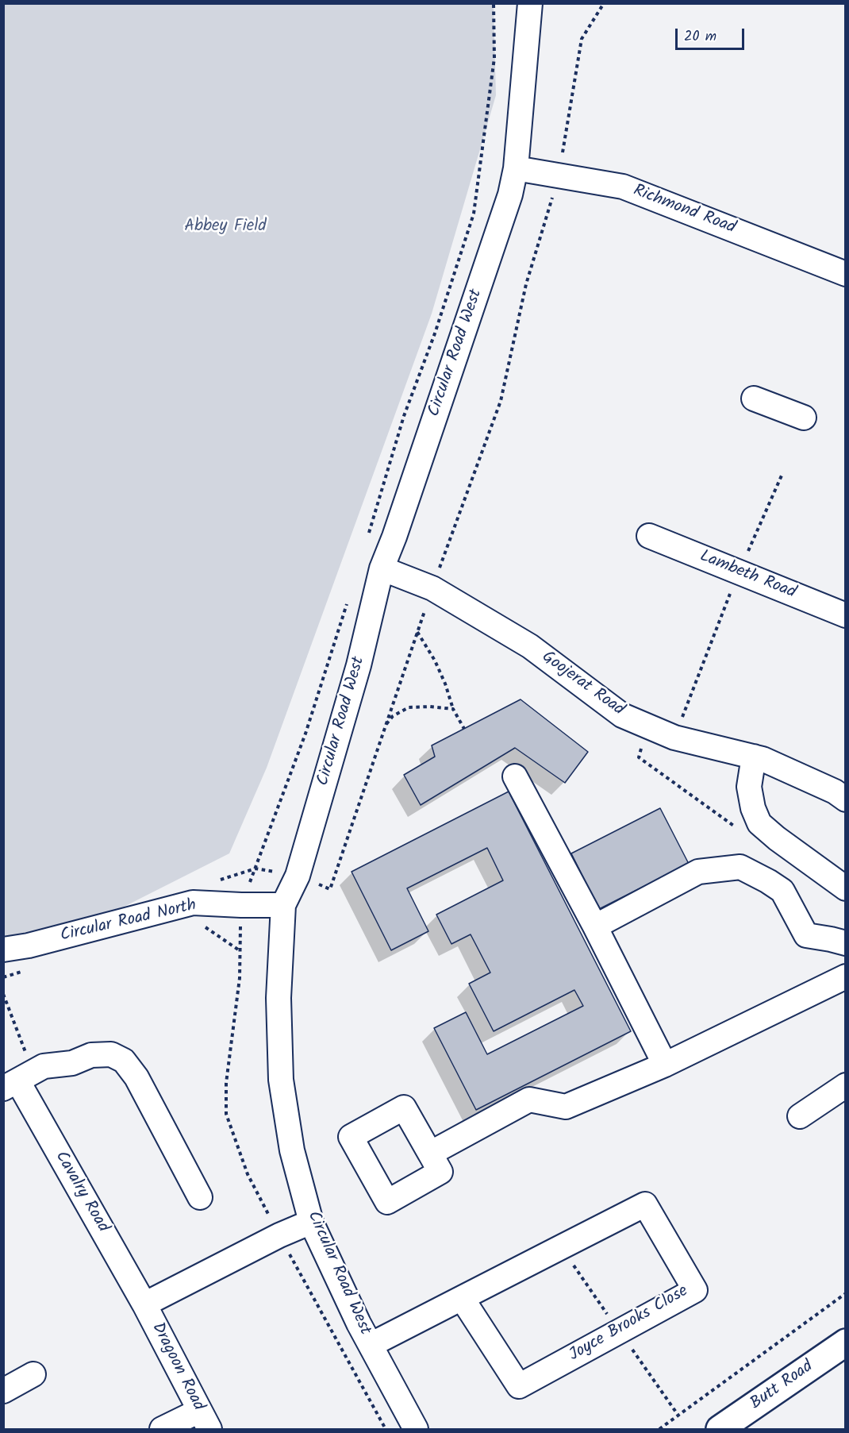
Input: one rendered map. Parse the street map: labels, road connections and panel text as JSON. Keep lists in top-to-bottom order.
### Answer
{
  "streets": {
    "main road": ["Butt Road"],
    "street": [
      "Richmond Road",
      "Circular Road West",
      "Lambeth Road",
      "Goojerat Road",
      "Circular Road North",
      "Cavalry Road",
      "Joyce Brooks Close",
      "Dragoon Road"
    ]
  },
  "crossings": [
    ["Richmond Road", "Circular Road West"],
    ["Circular Road West", "Goojerat Road"],
    ["Circular Road West", "Circular Road North"],
    ["Circular Road West", "Joyce Brooks Close"],
    ["Cavalry Road", "Dragoon Road"]
  ],
  "parks": ["Abbey Field"],
  "scale_bar": "20 m"
}
